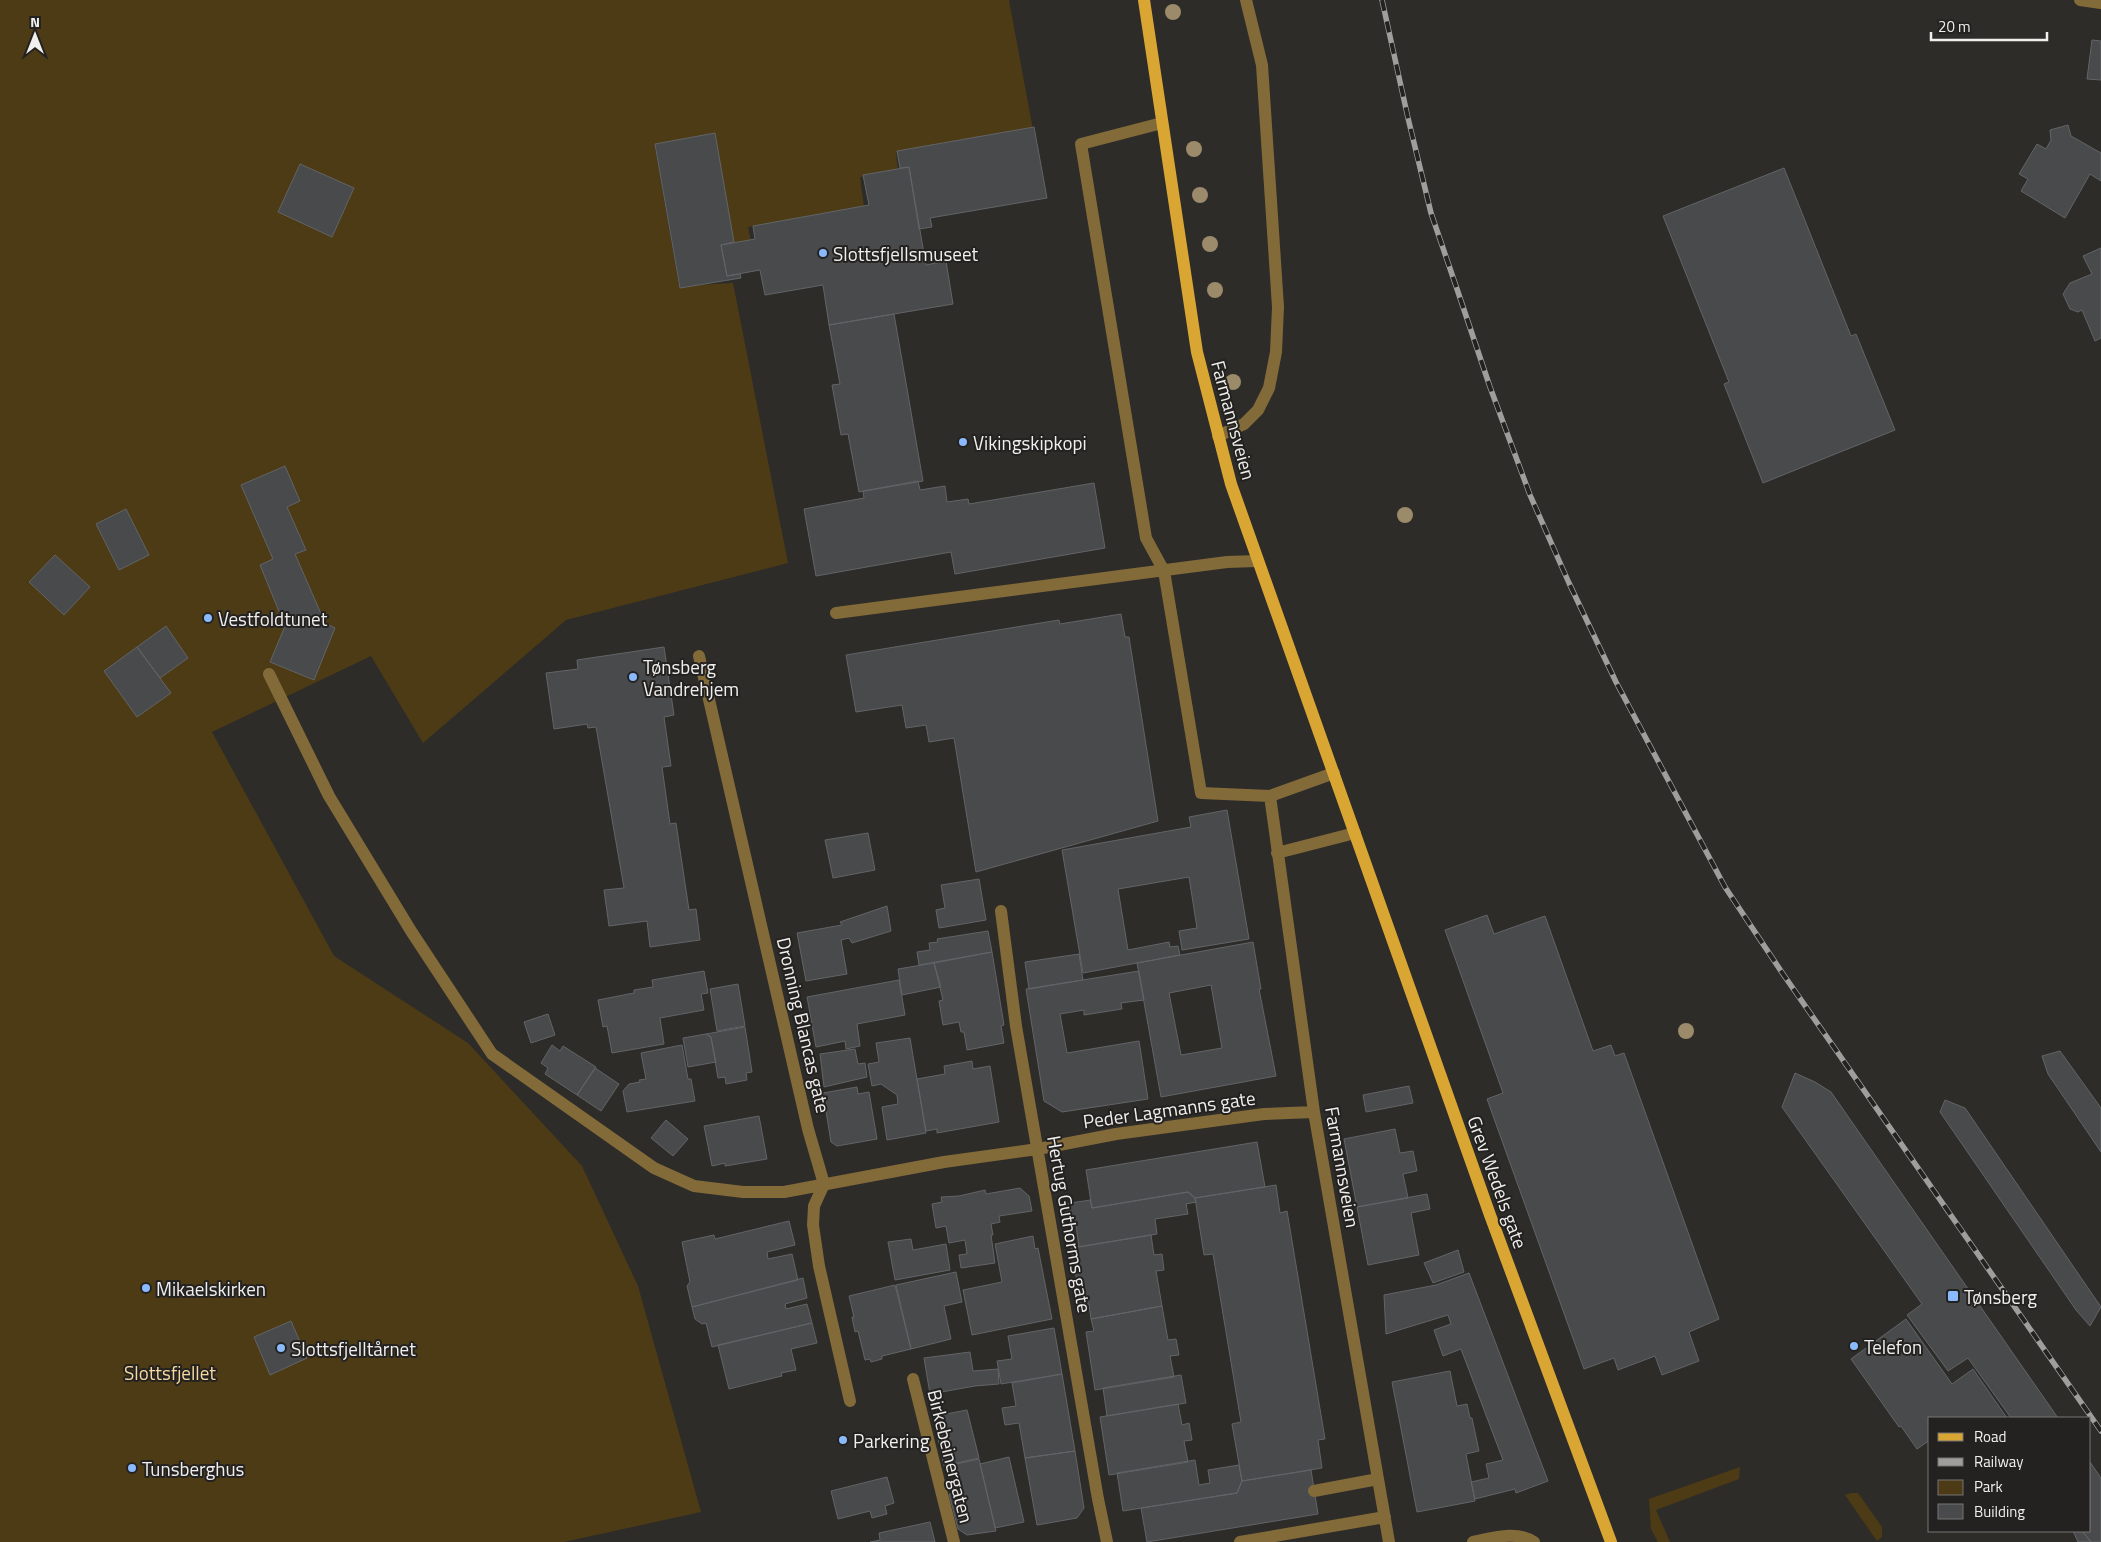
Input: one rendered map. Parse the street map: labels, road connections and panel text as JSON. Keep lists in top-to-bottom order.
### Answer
{
  "streets": {
    "main road": ["Farmannsveien", "Grev Wedels gate"],
    "street": [
      "Dronning Blancas gate",
      "Peder Lagmanns gate",
      "Hertug Guthorms gate",
      "Birkebeinergaten"
    ]
  },
  "crossings": [
    ["Farmannsveien", "Peder Lagmanns gate"],
    ["Farmannsveien", "Grev Wedels gate"],
    ["Dronning Blancas gate", "Peder Lagmanns gate"],
    ["Peder Lagmanns gate", "Hertug Guthorms gate"]
  ],
  "parks": ["Slottsfjellet"],
  "places": {
    "other": [
      "Slottsfjellsmuseet",
      "Vikingskipkopi",
      "Vestfoldtunet",
      "Tønsberg Vandrehjem",
      "Mikaelskirken",
      "Telefon",
      "Slottsfjelltårnet",
      "Parkering",
      "Tunsberghus"
    ],
    "transit": ["Tønsberg"]
  },
  "legend": [
    "Road",
    "Railway",
    "Park",
    "Building"
  ],
  "scale_bar": "20 m",
  "north": "top"
}
